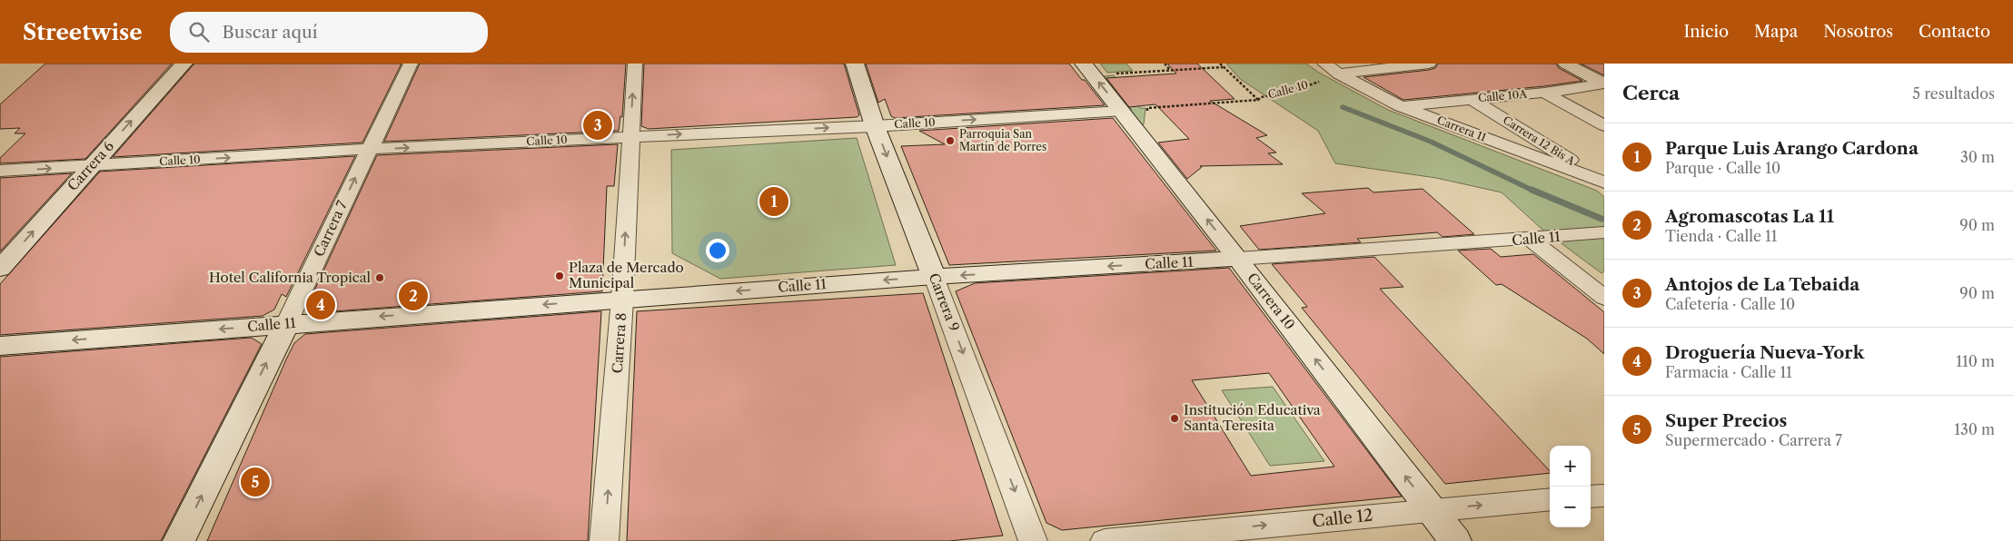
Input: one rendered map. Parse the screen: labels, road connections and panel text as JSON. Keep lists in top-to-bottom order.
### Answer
{
  "streets": {
    "main road": [
      "Carrera 6",
      "Carrera 7",
      "Calle 11",
      "Carrera 10",
      "Carrera 9"
    ],
    "street": [
      "Calle 10",
      "Calle 10A",
      "Carrera 11",
      "Carrera 12 Bis A",
      "Carrera 8",
      "Calle 12"
    ]
  },
  "crossings": [
    ["Calle 10", "Carrera 11"],
    ["Calle 10", "Carrera 6"],
    ["Calle 10", "Carrera 7"],
    ["Calle 10", "Carrera 10"],
    ["Calle 10", "Carrera 9"],
    ["Calle 10", "Carrera 8"],
    ["Calle 10A", "Carrera 11"],
    ["Calle 10A", "Carrera 12 Bis A"],
    ["Carrera 11", "Carrera 12 Bis A"],
    ["Carrera 7", "Calle 11"],
    ["Calle 11", "Carrera 10"],
    ["Calle 11", "Carrera 9"],
    ["Calle 11", "Carrera 8"],
    ["Carrera 10", "Calle 12"]
  ],
  "one_way": [
    "Calle 10",
    "Carrera 6",
    "Carrera 7",
    "Calle 11",
    "Carrera 10",
    "Carrera 9",
    "Carrera 8",
    "Calle 12"
  ],
  "places": [
    "Parroquia San Martín de Porres",
    "Plaza de Mercado Municipal",
    "Hotel California Tropical",
    "Institución Educativa Santa Teresita"
  ],
  "page": {
    "header": "Streetwise",
    "search": "Buscar aquí",
    "nav": [
      "Inicio",
      "Mapa",
      "Nosotros",
      "Contacto"
    ],
    "heading": ["Cerca", "5 resultados"],
    "pins": [
      "3",
      "1",
      "2",
      "4",
      "5"
    ],
    "list": [
      {
        "mark": "1",
        "name": "Parque Luis Arango Cardona",
        "note": "Parque · Calle 10",
        "value": "30 m"
      },
      {
        "mark": "2",
        "name": "Agromascotas La 11",
        "note": "Tienda · Calle 11",
        "value": "90 m"
      },
      {
        "mark": "3",
        "name": "Antojos de La Tebaida",
        "note": "Cafetería · Calle 10",
        "value": "90 m"
      },
      {
        "mark": "4",
        "name": "Droguería Nueva-York",
        "note": "Farmacia · Calle 11",
        "value": "110 m"
      },
      {
        "mark": "5",
        "name": "Super Precios",
        "note": "Supermercado · Carrera 7",
        "value": "130 m"
      }
    ],
    "map_buttons": ["+", "−"]
  }
}
